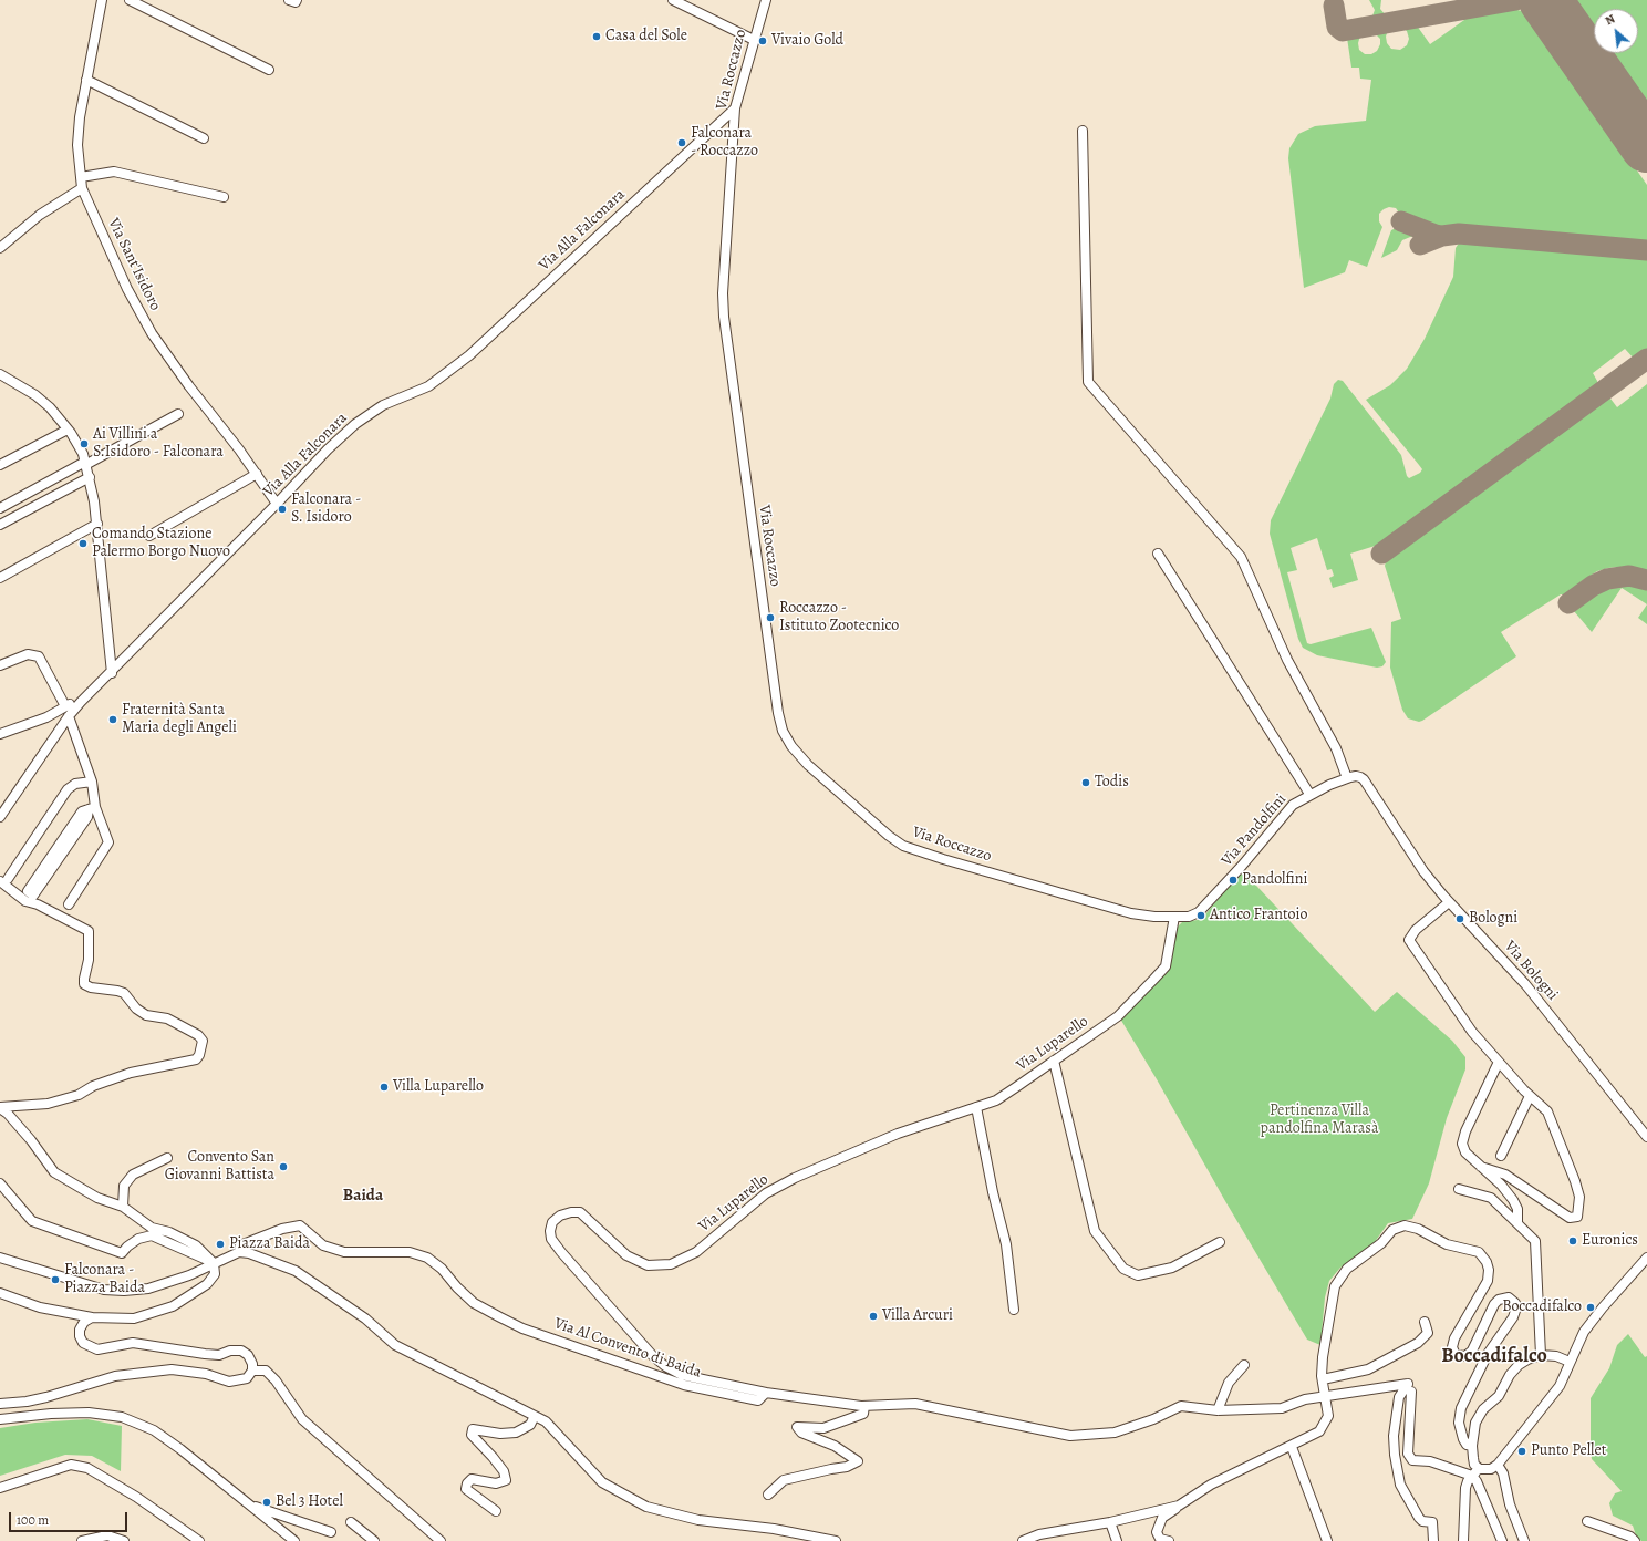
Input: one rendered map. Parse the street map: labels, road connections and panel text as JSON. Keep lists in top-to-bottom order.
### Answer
{
  "streets": {
    "street": [
      "Via Roccazzo",
      "Via Alla Falconara",
      "Via Sant'Isidoro",
      "Via Pandolfini",
      "Via Bologni",
      "Via Luparello",
      "Via Al Convento di Baida"
    ]
  },
  "crossings": [
    ["Via Roccazzo", "Via Alla Falconara"],
    ["Via Roccazzo", "Via Pandolfini"],
    ["Via Roccazzo", "Via Luparello"],
    ["Via Alla Falconara", "Via Sant'Isidoro"],
    ["Via Pandolfini", "Via Bologni"],
    ["Via Pandolfini", "Via Luparello"],
    ["Via Luparello", "Via Al Convento di Baida"]
  ],
  "districts": ["Baida", "Boccadifalco"],
  "parks": ["Pertinenza Villa pandolfina Marasà"],
  "places": [
    "Casa del Sole",
    "Vivaio Gold",
    "Falconara - Roccazzo",
    "Ai Villini a S.Isidoro - Falconara",
    "Falconara - S. Isidoro",
    "Comando Stazione Palermo Borgo Nuovo",
    "Roccazzo - Istituto Zootecnico",
    "Fraternità Santa Maria degli Angeli",
    "Todis",
    "Pandolfini",
    "Antico Frantoio",
    "Bologni",
    "Villa Luparello",
    "Convento San Giovanni Battista",
    "Euronics",
    "Piazza Baida",
    "Falconara - Piazza Baida",
    "Boccadifalco",
    "Villa Arcuri",
    "Punto Pellet",
    "Bel 3 Hotel"
  ],
  "scale_bar": "100 m",
  "north": "top left"
}
